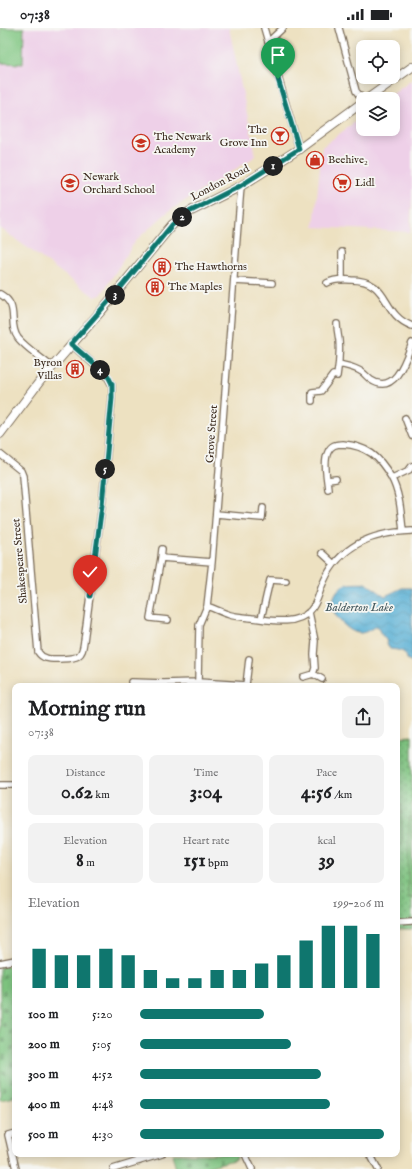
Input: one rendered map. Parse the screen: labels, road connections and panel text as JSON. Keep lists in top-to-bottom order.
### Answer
{
  "streets": {
    "main road": ["London Road"],
    "street": ["Grove Street", "Shakespeare Street"]
  },
  "crossings": [
    ["London Road", "Grove Street"],
    ["London Road", "Shakespeare Street"]
  ],
  "water": ["Balderton Lake"],
  "places": {
    "bar": ["The Grove Inn"],
    "school or university": ["The Newark Academy", "Newark Orchard School"],
    "shop": ["Beehive₂"],
    "supermarket": ["Lidl"],
    "building": ["The Hawthorns", "The Maples", "Byron Villas"]
  },
  "page": {
    "status": "07:38",
    "pins": [
      "1",
      "2",
      "3",
      "4",
      "5"
    ],
    "heading": ["Morning run", "07:38"],
    "stats": [
      ["Distance", "0.62 km"],
      ["Time", "3:04"],
      ["Pace", "4:56 /km"],
      ["Elevation", "8 m"],
      ["Heart rate", "151 bpm"],
      ["kcal", "39"]
    ],
    "chart": ["Elevation", "199–206 m"],
    "list": [
      {
        "name": "100 m",
        "note": "5:20"
      },
      {
        "name": "200 m",
        "note": "5:05"
      },
      {
        "name": "300 m",
        "note": "4:52"
      },
      {
        "name": "400 m",
        "note": "4:48"
      },
      {
        "name": "500 m",
        "note": "4:30"
      }
    ]
  }
}
